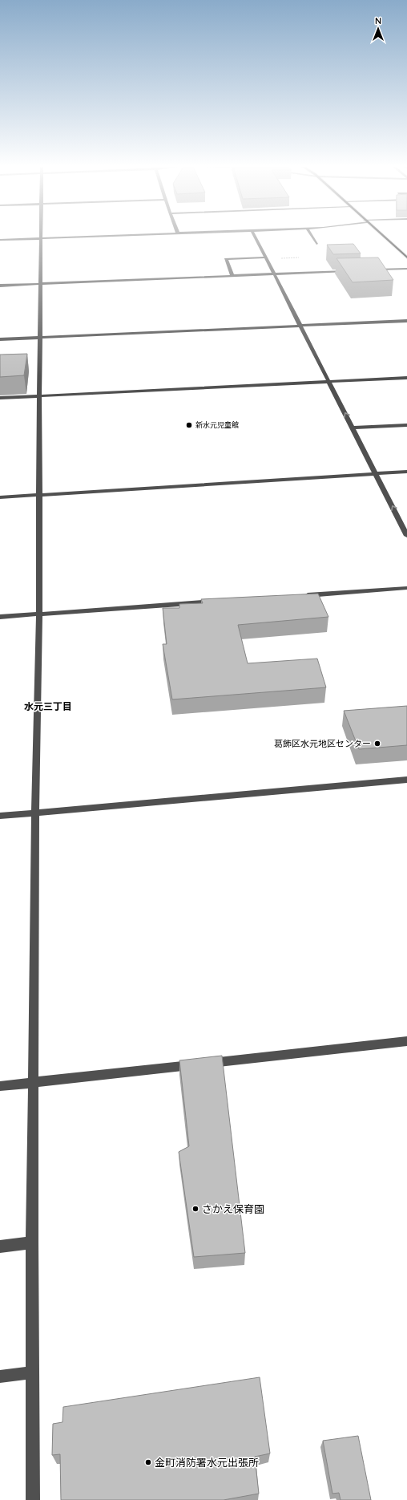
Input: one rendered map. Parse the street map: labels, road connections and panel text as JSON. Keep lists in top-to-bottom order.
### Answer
{
  "districts": ["水元三丁目"],
  "places": [
    "新水元児童館",
    "葛飾区水元地区センター",
    "さかえ保育園",
    "金町消防署水元出張所"
  ],
  "north": "top"
}
